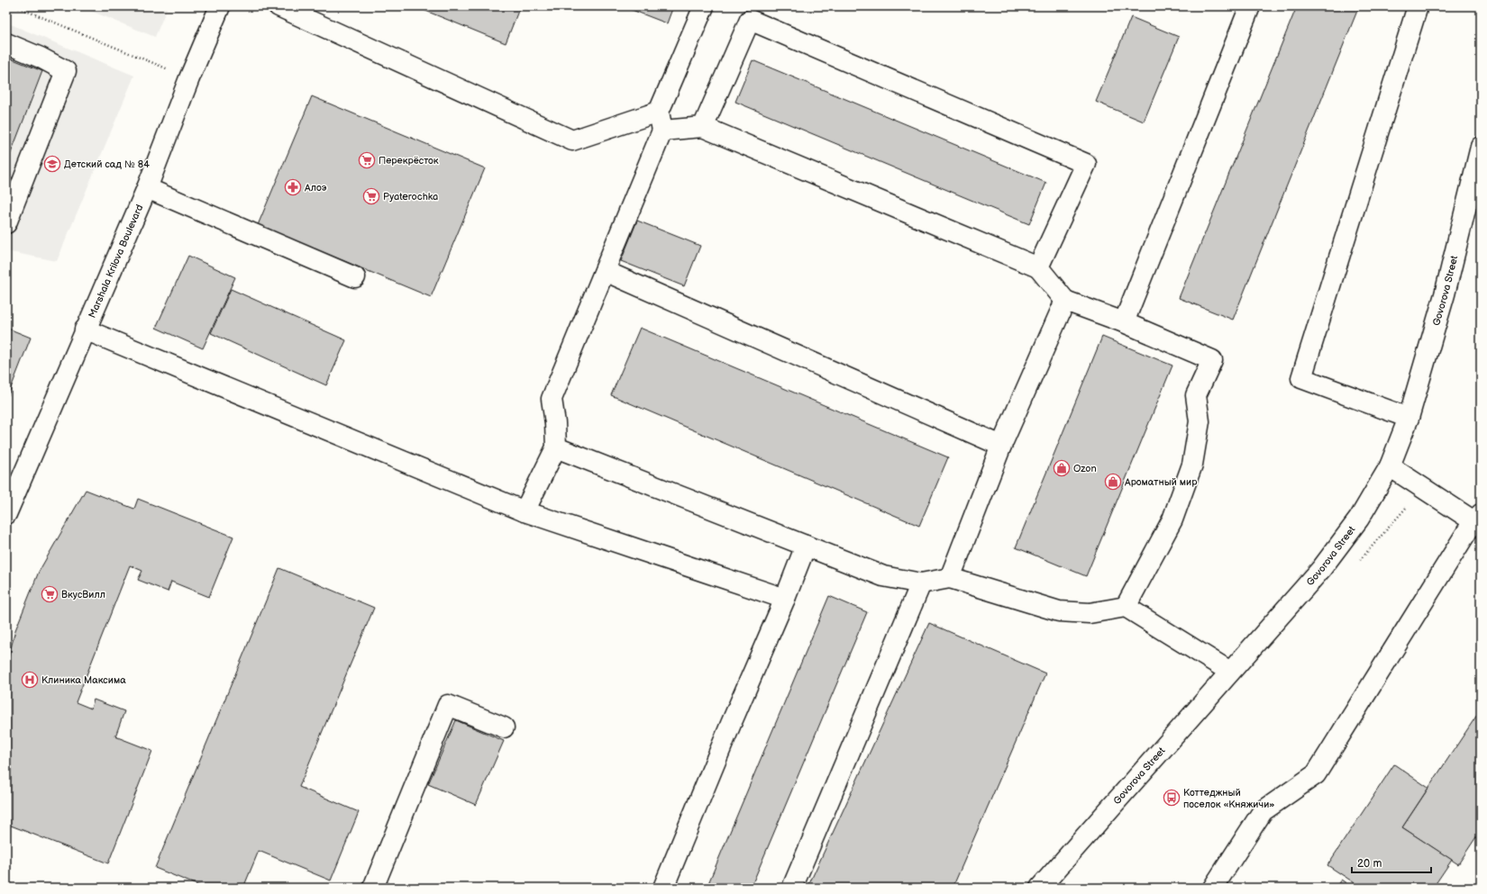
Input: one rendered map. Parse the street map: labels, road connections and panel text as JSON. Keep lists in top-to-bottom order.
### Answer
{
  "streets": {
    "main road": ["Marshala Krilova Boulevard", "Govorova Street"]
  },
  "places": {
    "supermarket": ["Перекрёсток", "Pyaterochka", "ВкусВилл"],
    "school or university": ["Детский сад № 84"],
    "pharmacy": ["Алоэ"],
    "shop": ["Ozon", "Ароматный мир"],
    "hospital": ["Клиника Максима"],
    "bus stop": ["Коттеджный поселок «Княжичи»"]
  },
  "scale_bar": "20 m"
}
